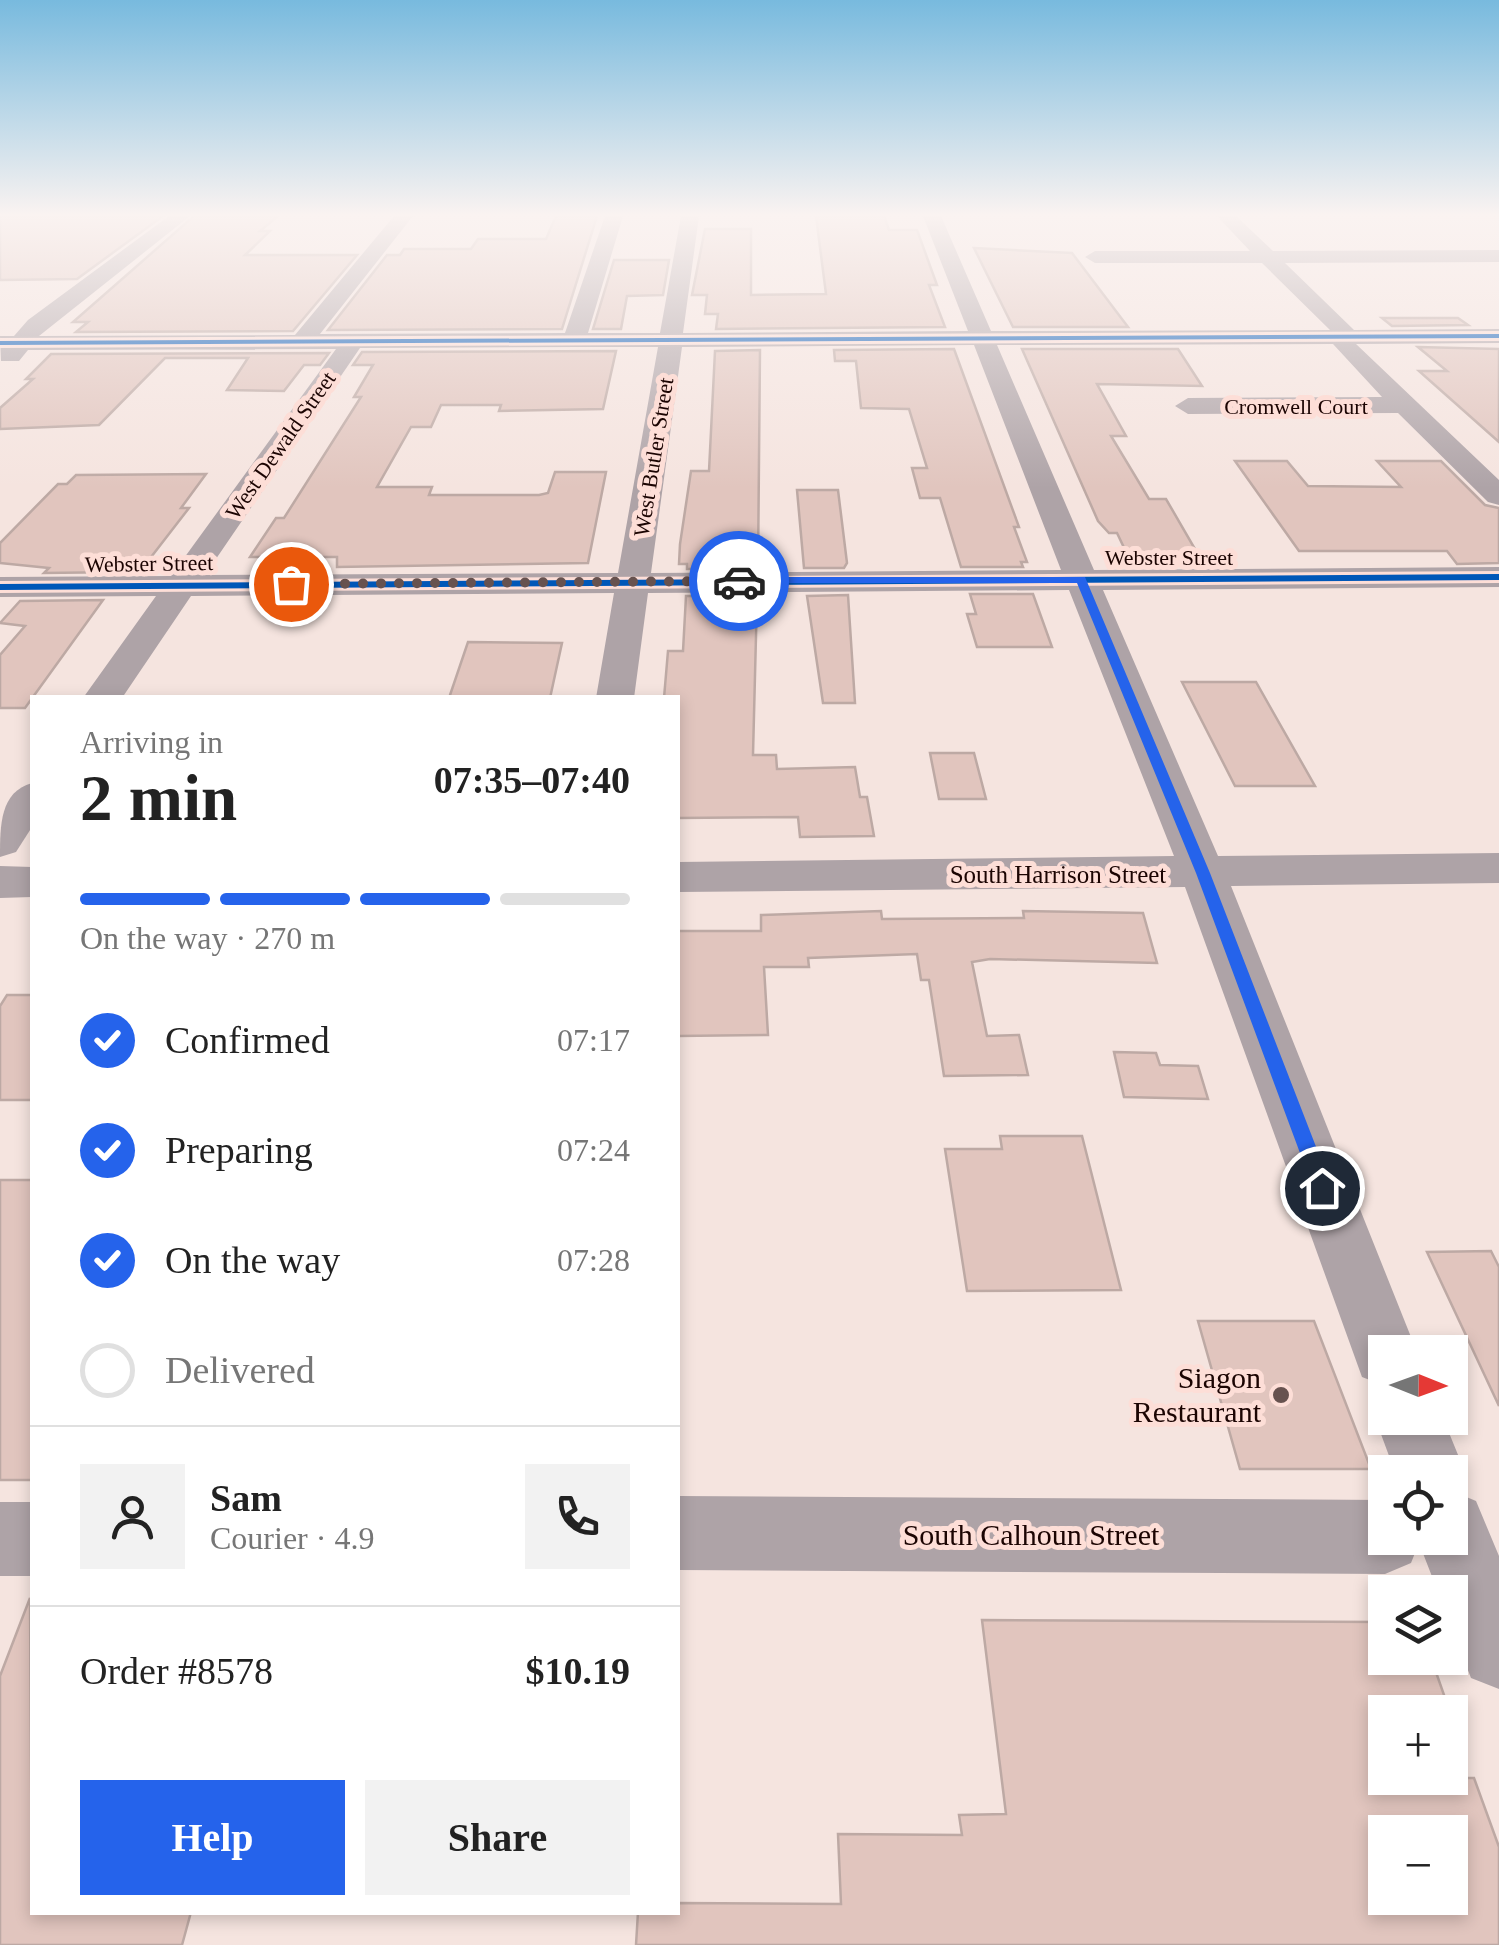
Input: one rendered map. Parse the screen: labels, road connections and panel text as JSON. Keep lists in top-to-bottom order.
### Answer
{
  "streets": {
    "street": [
      "Cromwell Court",
      "West Dewald Street",
      "West Butler Street",
      "Webster Street",
      "South Harrison Street",
      "South Calhoun Street"
    ]
  },
  "crossings": [
    ["West Dewald Street", "Webster Street"],
    ["West Butler Street", "Webster Street"]
  ],
  "places": ["Siagon Restaurant"],
  "north": "right",
  "page": {
    "heading": ["2 min", "Arriving in", "07:35–07:40"],
    "panel": [
      "Sam",
      "Courier · 4.9",
      "Order #8578",
      "$10.19"
    ],
    "bar": "On the way · 270 m",
    "list": [
      ["Confirmed", "07:17"],
      ["Preparing", "07:24"],
      ["On the way", "07:28"],
      "Delivered"
    ],
    "map_buttons": ["+", "−"],
    "buttons": ["Help", "Share"]
  }
}
